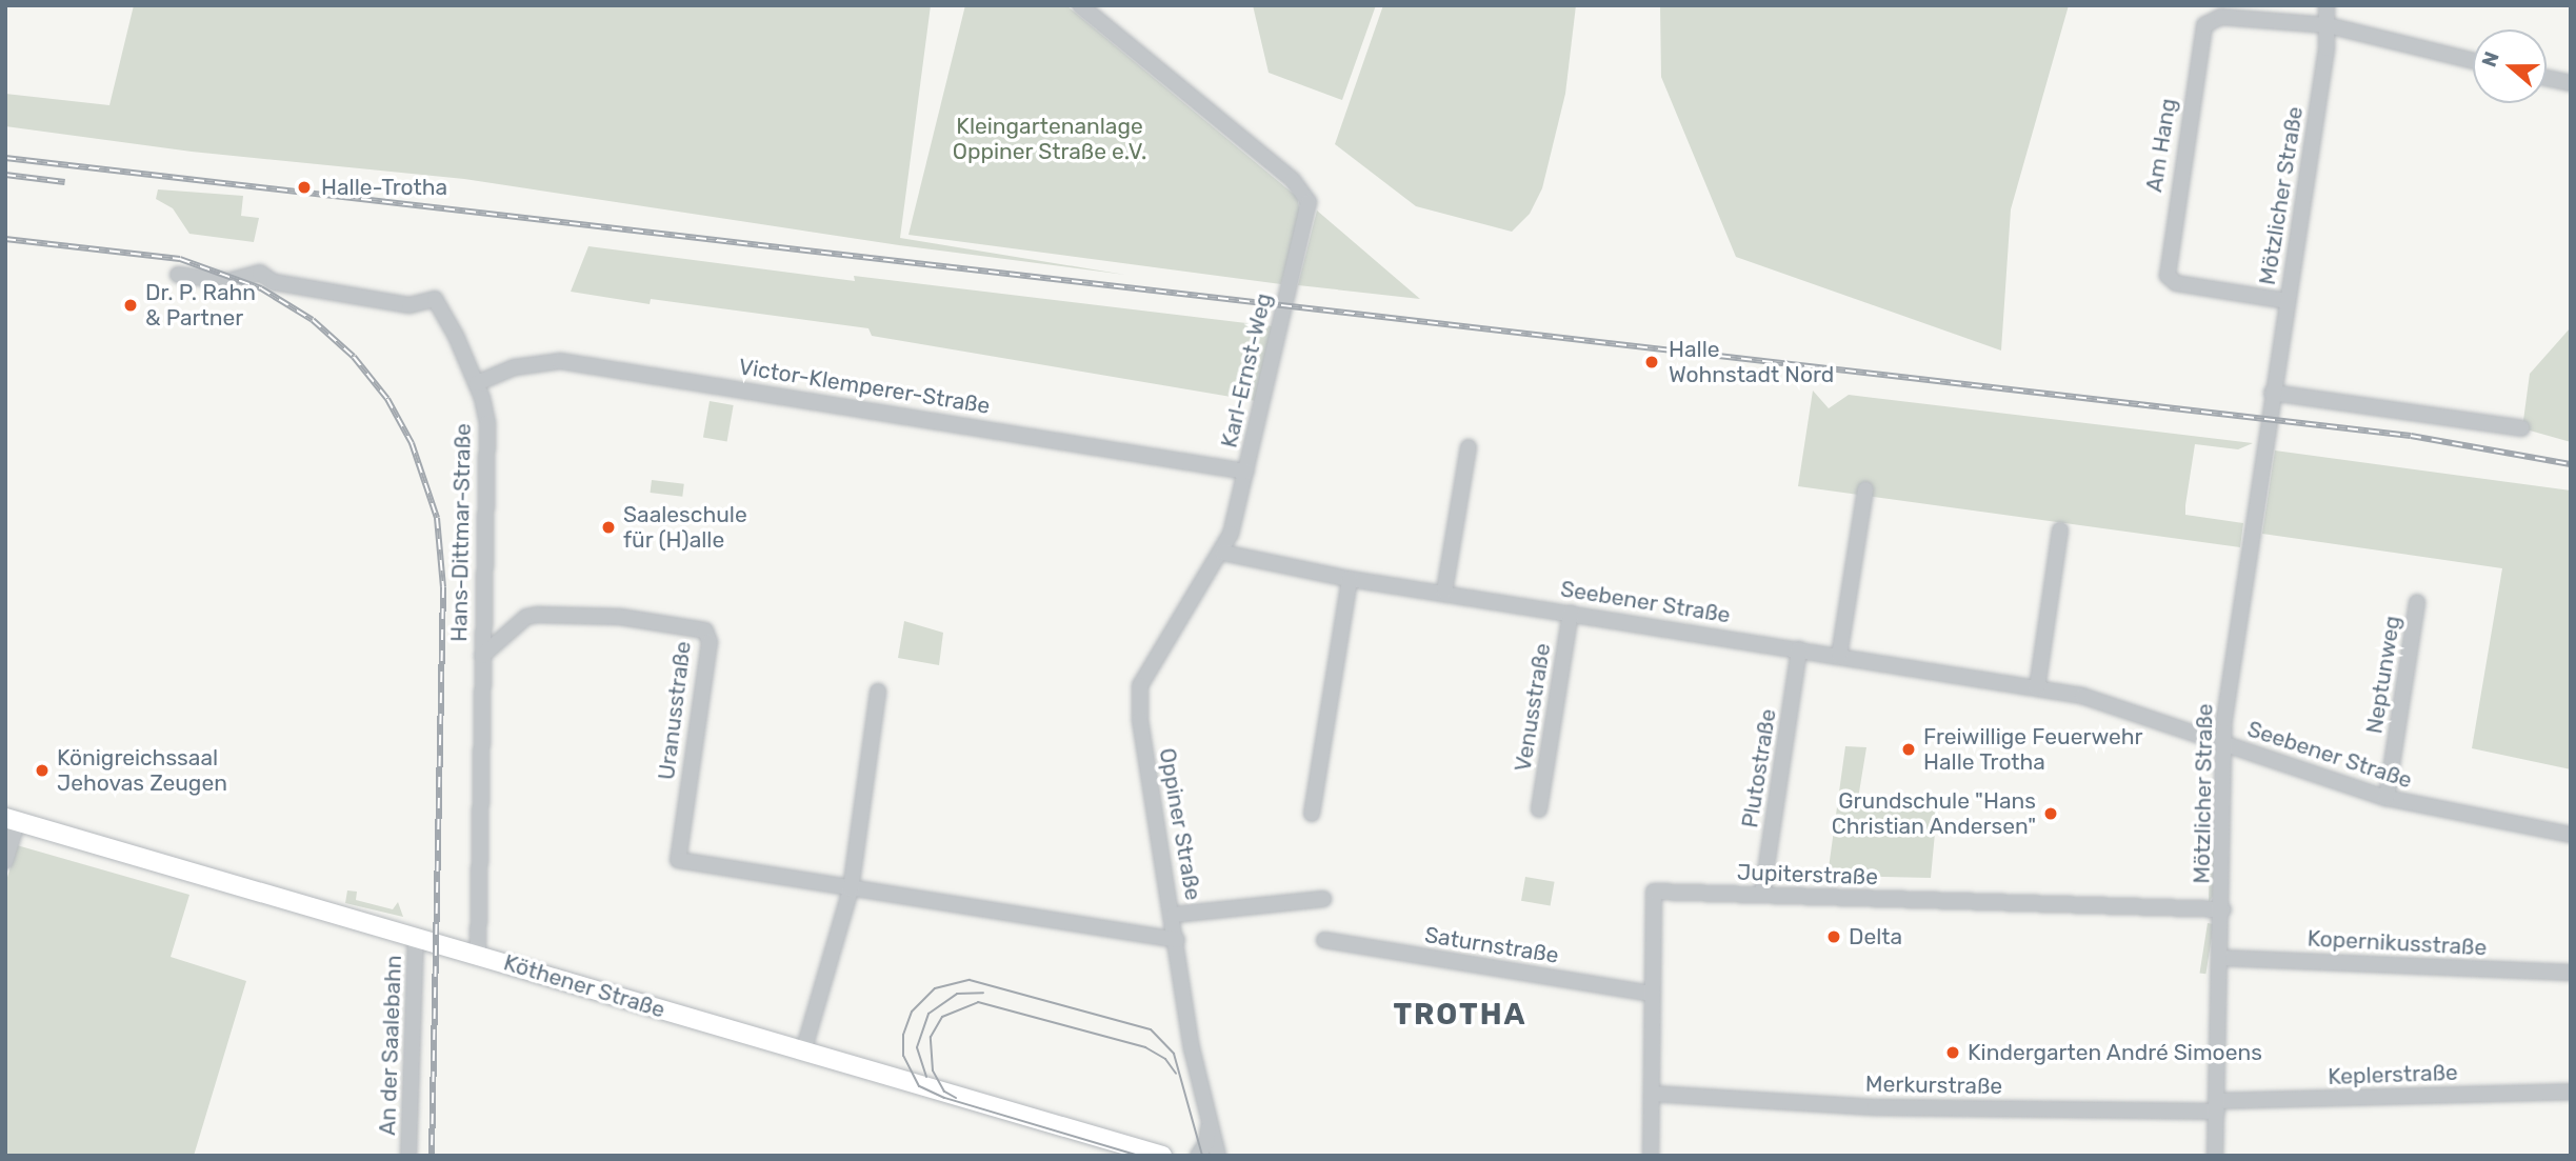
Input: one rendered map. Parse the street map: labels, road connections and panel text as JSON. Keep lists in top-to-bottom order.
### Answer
{
  "streets": {
    "main road": ["Köthener Straße"],
    "street": [
      "Am Hang",
      "Mötzlicher Straße",
      "Karl-Ernst-Weg",
      "Victor-Klemperer-Straße",
      "Hans-Dittmar-Straße",
      "Seebener Straße",
      "Neptunweg",
      "Venusstraße",
      "Uranusstraße",
      "Plutostraße",
      "Oppiner Straße",
      "Jupiterstraße",
      "Kopernikusstraße",
      "Saturnstraße",
      "An der Saalebahn",
      "Keplerstraße",
      "Merkurstraße"
    ]
  },
  "crossings": [
    ["Am Hang", "Mötzlicher Straße"],
    ["Mötzlicher Straße", "Seebener Straße"],
    ["Mötzlicher Straße", "Jupiterstraße"],
    ["Mötzlicher Straße", "Kopernikusstraße"],
    ["Mötzlicher Straße", "Keplerstraße"],
    ["Mötzlicher Straße", "Merkurstraße"],
    ["Karl-Ernst-Weg", "Victor-Klemperer-Straße"],
    ["Karl-Ernst-Weg", "Seebener Straße"],
    ["Karl-Ernst-Weg", "Oppiner Straße"],
    ["Victor-Klemperer-Straße", "Hans-Dittmar-Straße"],
    ["Hans-Dittmar-Straße", "Uranusstraße"],
    ["Hans-Dittmar-Straße", "Köthener Straße"],
    ["Seebener Straße", "Neptunweg"],
    ["Seebener Straße", "Venusstraße"],
    ["Seebener Straße", "Plutostraße"],
    ["Seebener Straße", "Oppiner Straße"],
    ["Uranusstraße", "Oppiner Straße"],
    ["Plutostraße", "Jupiterstraße"],
    ["Jupiterstraße", "Saturnstraße"],
    ["Jupiterstraße", "Merkurstraße"],
    ["Köthener Straße", "An der Saalebahn"],
    ["Keplerstraße", "Merkurstraße"]
  ],
  "districts": ["TROTHA"],
  "parks": ["Kleingartenanlage Oppiner Straße e.V."],
  "places": [
    "Halle-Trotha",
    "Dr. P. Rahn & Partner",
    "Halle Wohnstadt Nord",
    "Saaleschule für (H)alle",
    "Freiwillige Feuerwehr Halle Trotha",
    "Königreichssaal Jehovas Zeugen",
    "Grundschule \"Hans Christian Andersen\"",
    "Delta",
    "Kindergarten André Simoens"
  ],
  "north": "left"
}
